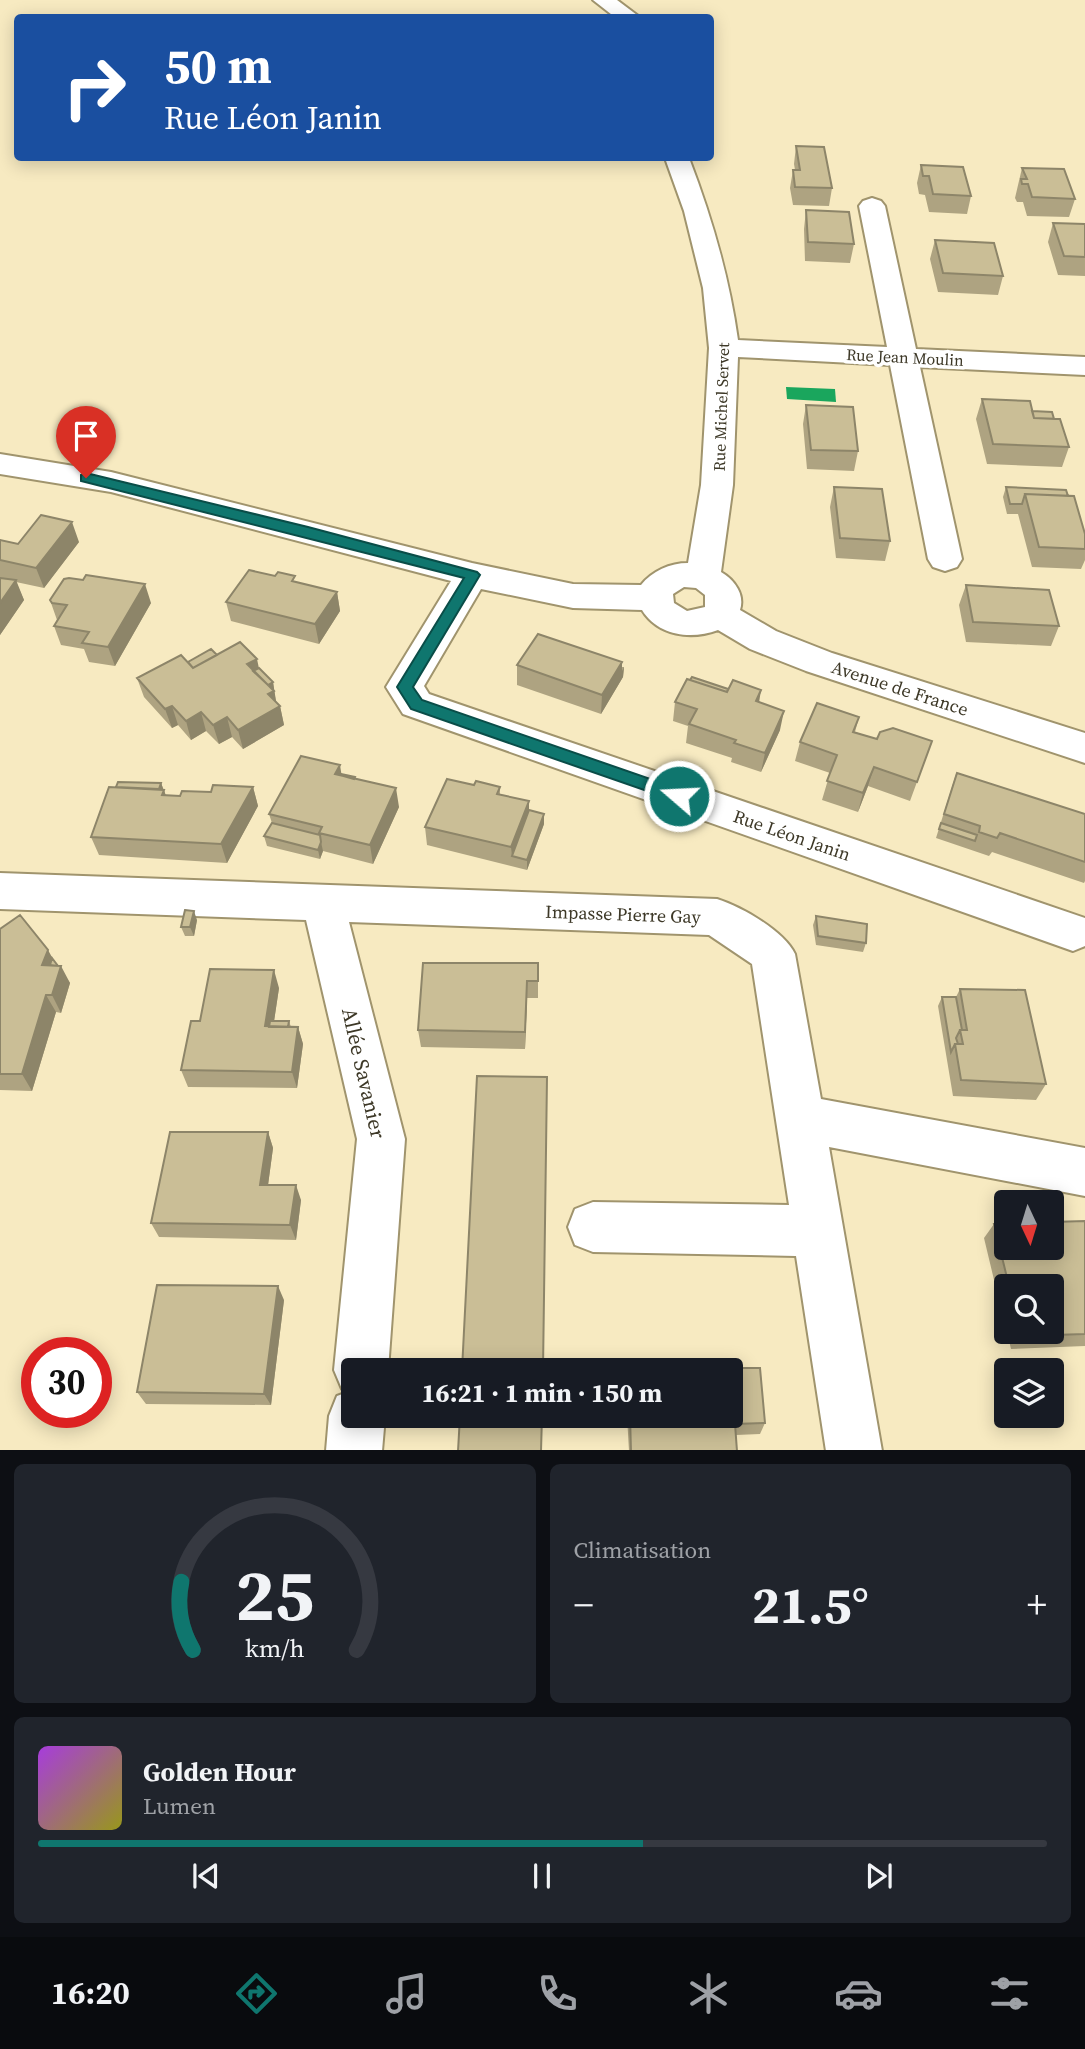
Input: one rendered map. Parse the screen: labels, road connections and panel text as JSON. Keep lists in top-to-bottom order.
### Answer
{
  "streets": {
    "street": [
      "Rue Jean Moulin",
      "Rue Michel Servet",
      "Avenue de France",
      "Rue Léon Janin",
      "Impasse Pierre Gay",
      "Allée Savanier"
    ]
  },
  "crossings": [
    ["Rue Jean Moulin", "Rue Michel Servet"],
    ["Rue Michel Servet", "Avenue de France"],
    ["Impasse Pierre Gay", "Allée Savanier"]
  ],
  "north": "bottom",
  "page": {
    "turn": ["50 m", "Rue Léon Janin"],
    "limit": "30",
    "trip": "16:21 · 1 min · 150 m",
    "tile": "Climatisation",
    "heat": ["−", "21.5°", "+"],
    "song": ["Golden Hour", "Lumen"],
    "tabs": "16:20",
    "gauge": ["25", "km/h"]
  }
}
